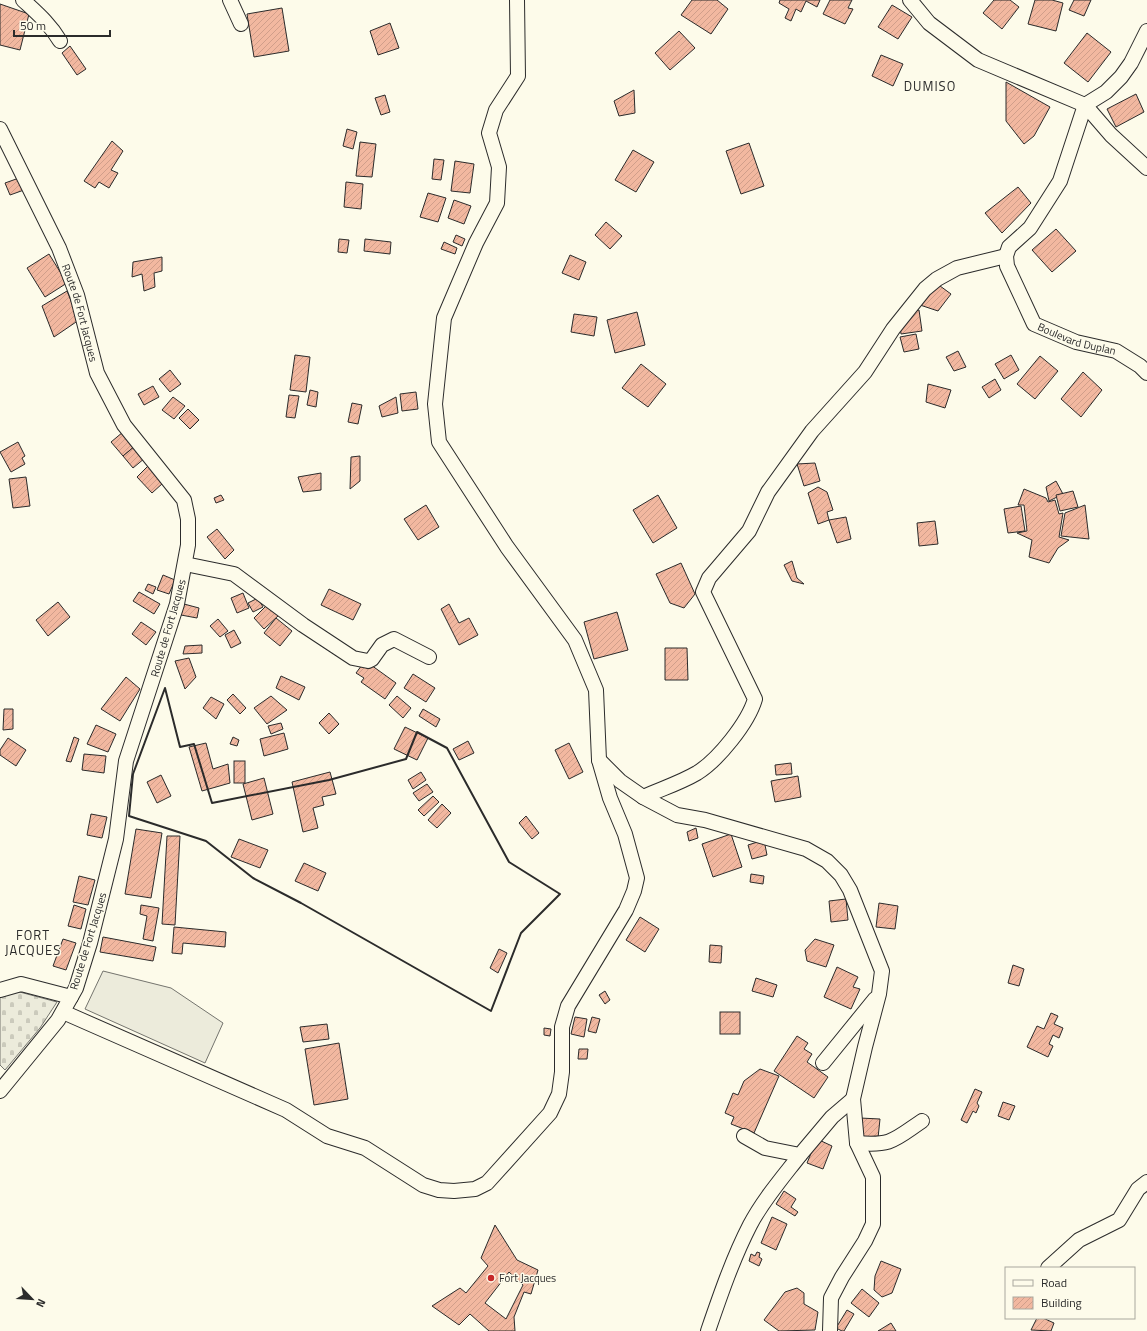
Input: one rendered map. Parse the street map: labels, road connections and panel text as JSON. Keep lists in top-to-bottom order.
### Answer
{
  "streets": {
    "street": ["Route de Fort Jacques", "Boulevard Duplan"]
  },
  "districts": ["DUMISO", "FORT JACQUES"],
  "places": ["Fort Jacques"],
  "legend": ["Road", "Building"],
  "scale_bar": "50 m",
  "north": "bottom right"
}
